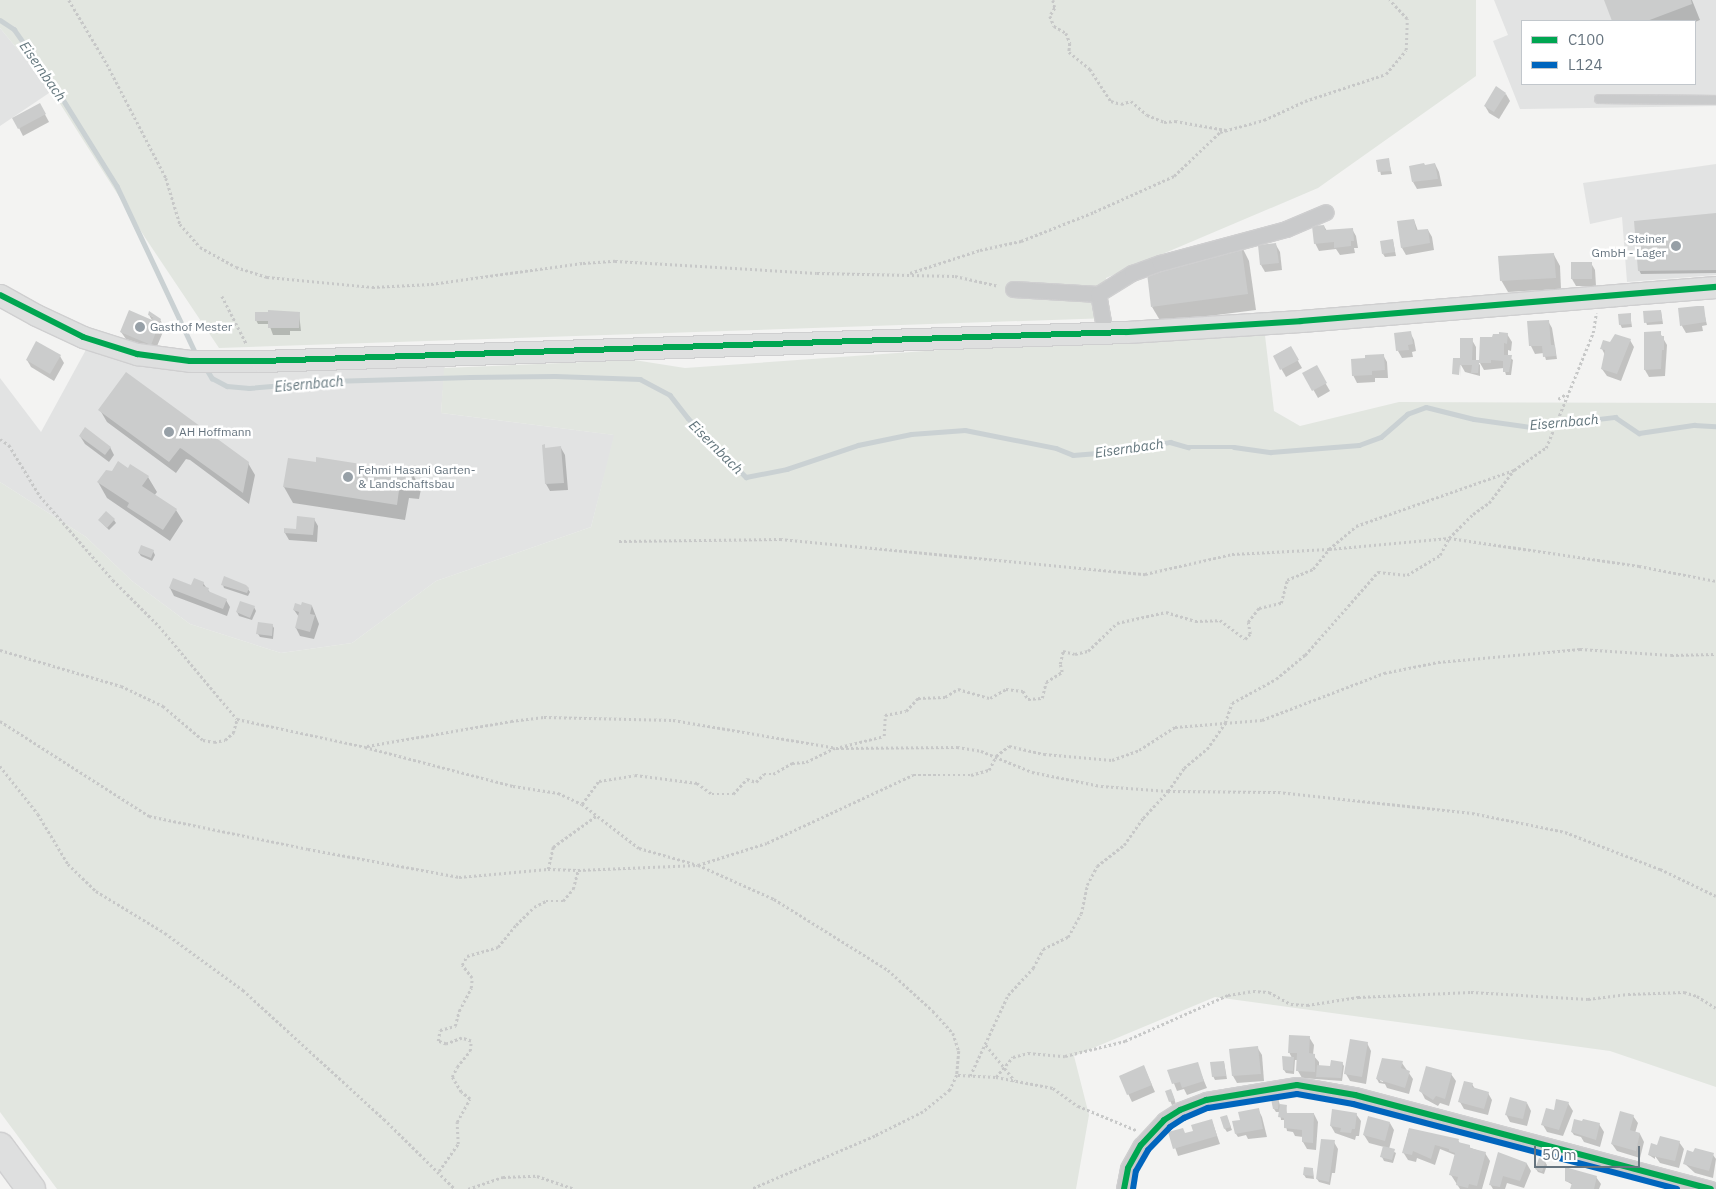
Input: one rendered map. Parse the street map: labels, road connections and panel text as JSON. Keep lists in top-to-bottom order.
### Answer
{
  "water": ["Eisernbach"],
  "places": [
    "Steiner GmbH - Lager",
    "Gasthof Mester",
    "AH Hoffmann",
    "Fehmi Hasani Garten- & Landschaftsbau"
  ],
  "lines": ["transit line C100", "transit line L124"],
  "legend": ["C100", "L124"],
  "scale_bar": "50 m"
}
